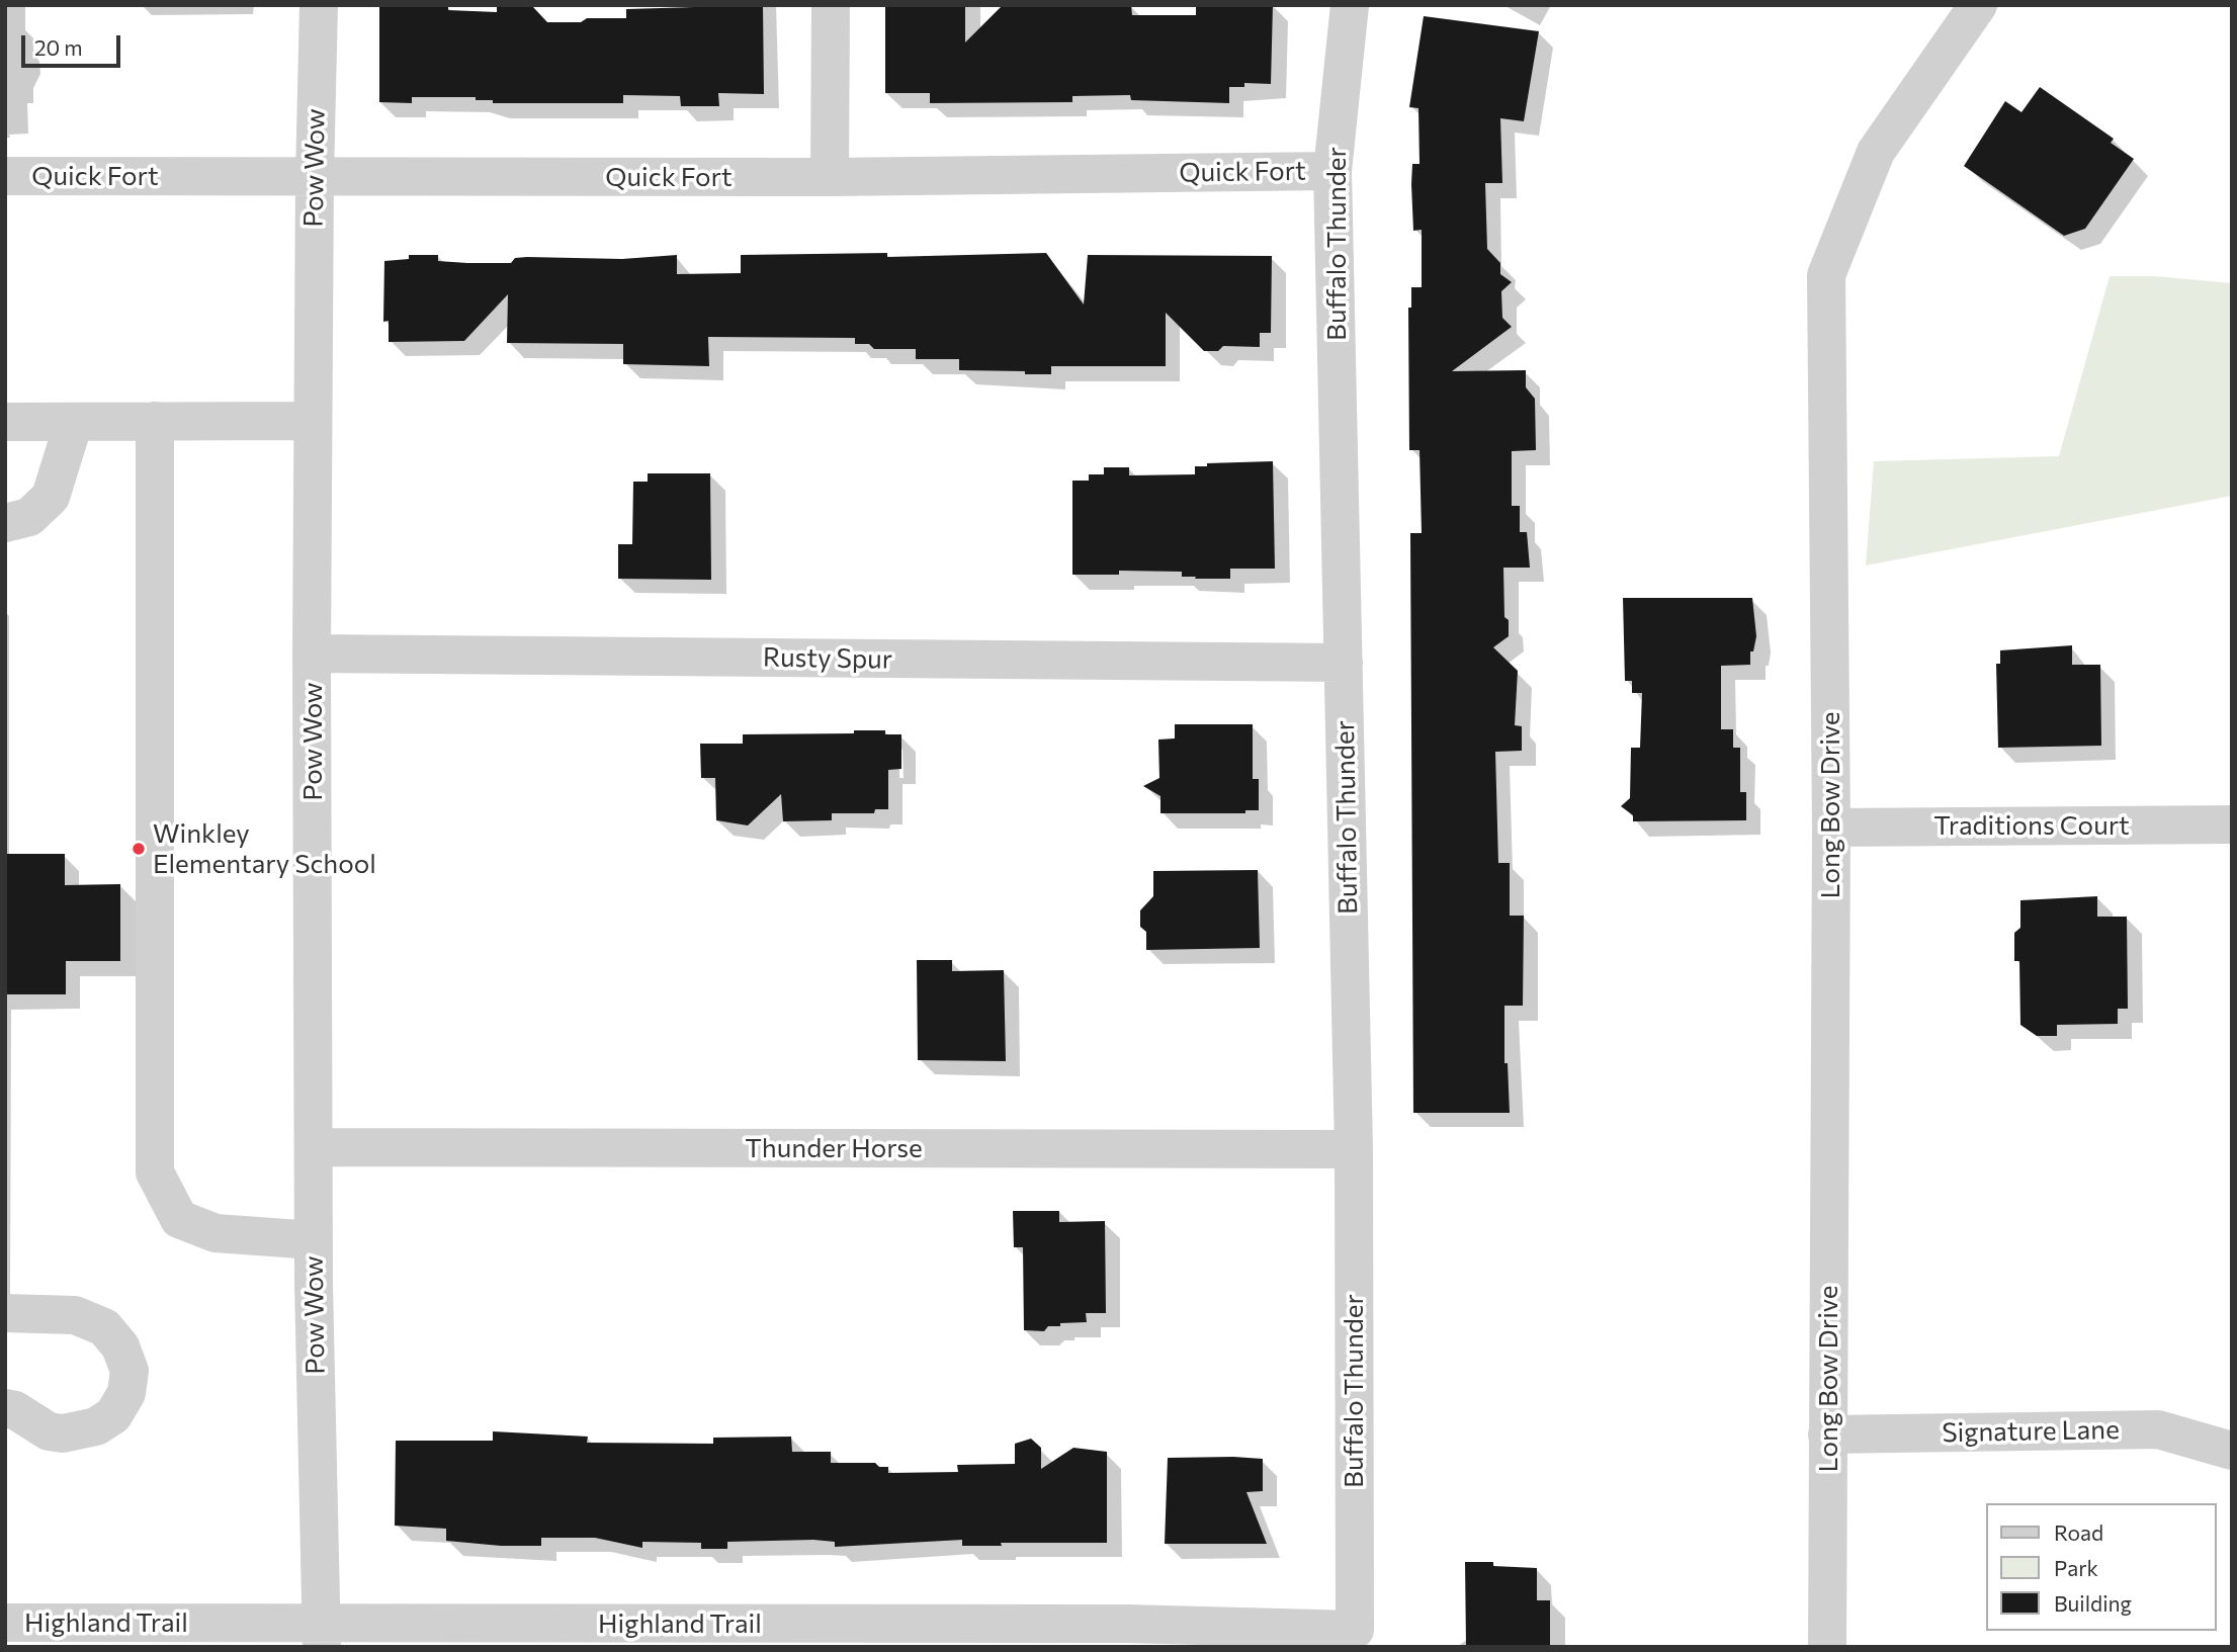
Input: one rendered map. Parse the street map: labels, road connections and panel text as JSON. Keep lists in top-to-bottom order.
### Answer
{
  "streets": {
    "street": [
      "Pow Wow",
      "Quick Fort",
      "Buffalo Thunder",
      "Rusty Spur",
      "Long Bow Drive",
      "Traditions Court",
      "Thunder Horse",
      "Signature Lane",
      "Highland Trail"
    ]
  },
  "crossings": [
    ["Pow Wow", "Quick Fort"],
    ["Pow Wow", "Rusty Spur"],
    ["Pow Wow", "Thunder Horse"],
    ["Pow Wow", "Highland Trail"],
    ["Quick Fort", "Buffalo Thunder"],
    ["Buffalo Thunder", "Rusty Spur"],
    ["Buffalo Thunder", "Thunder Horse"],
    ["Buffalo Thunder", "Highland Trail"],
    ["Long Bow Drive", "Traditions Court"],
    ["Long Bow Drive", "Signature Lane"]
  ],
  "places": ["Winkley Elementary School"],
  "legend": ["Road", "Park", "Building"],
  "scale_bar": "20 m"
}
